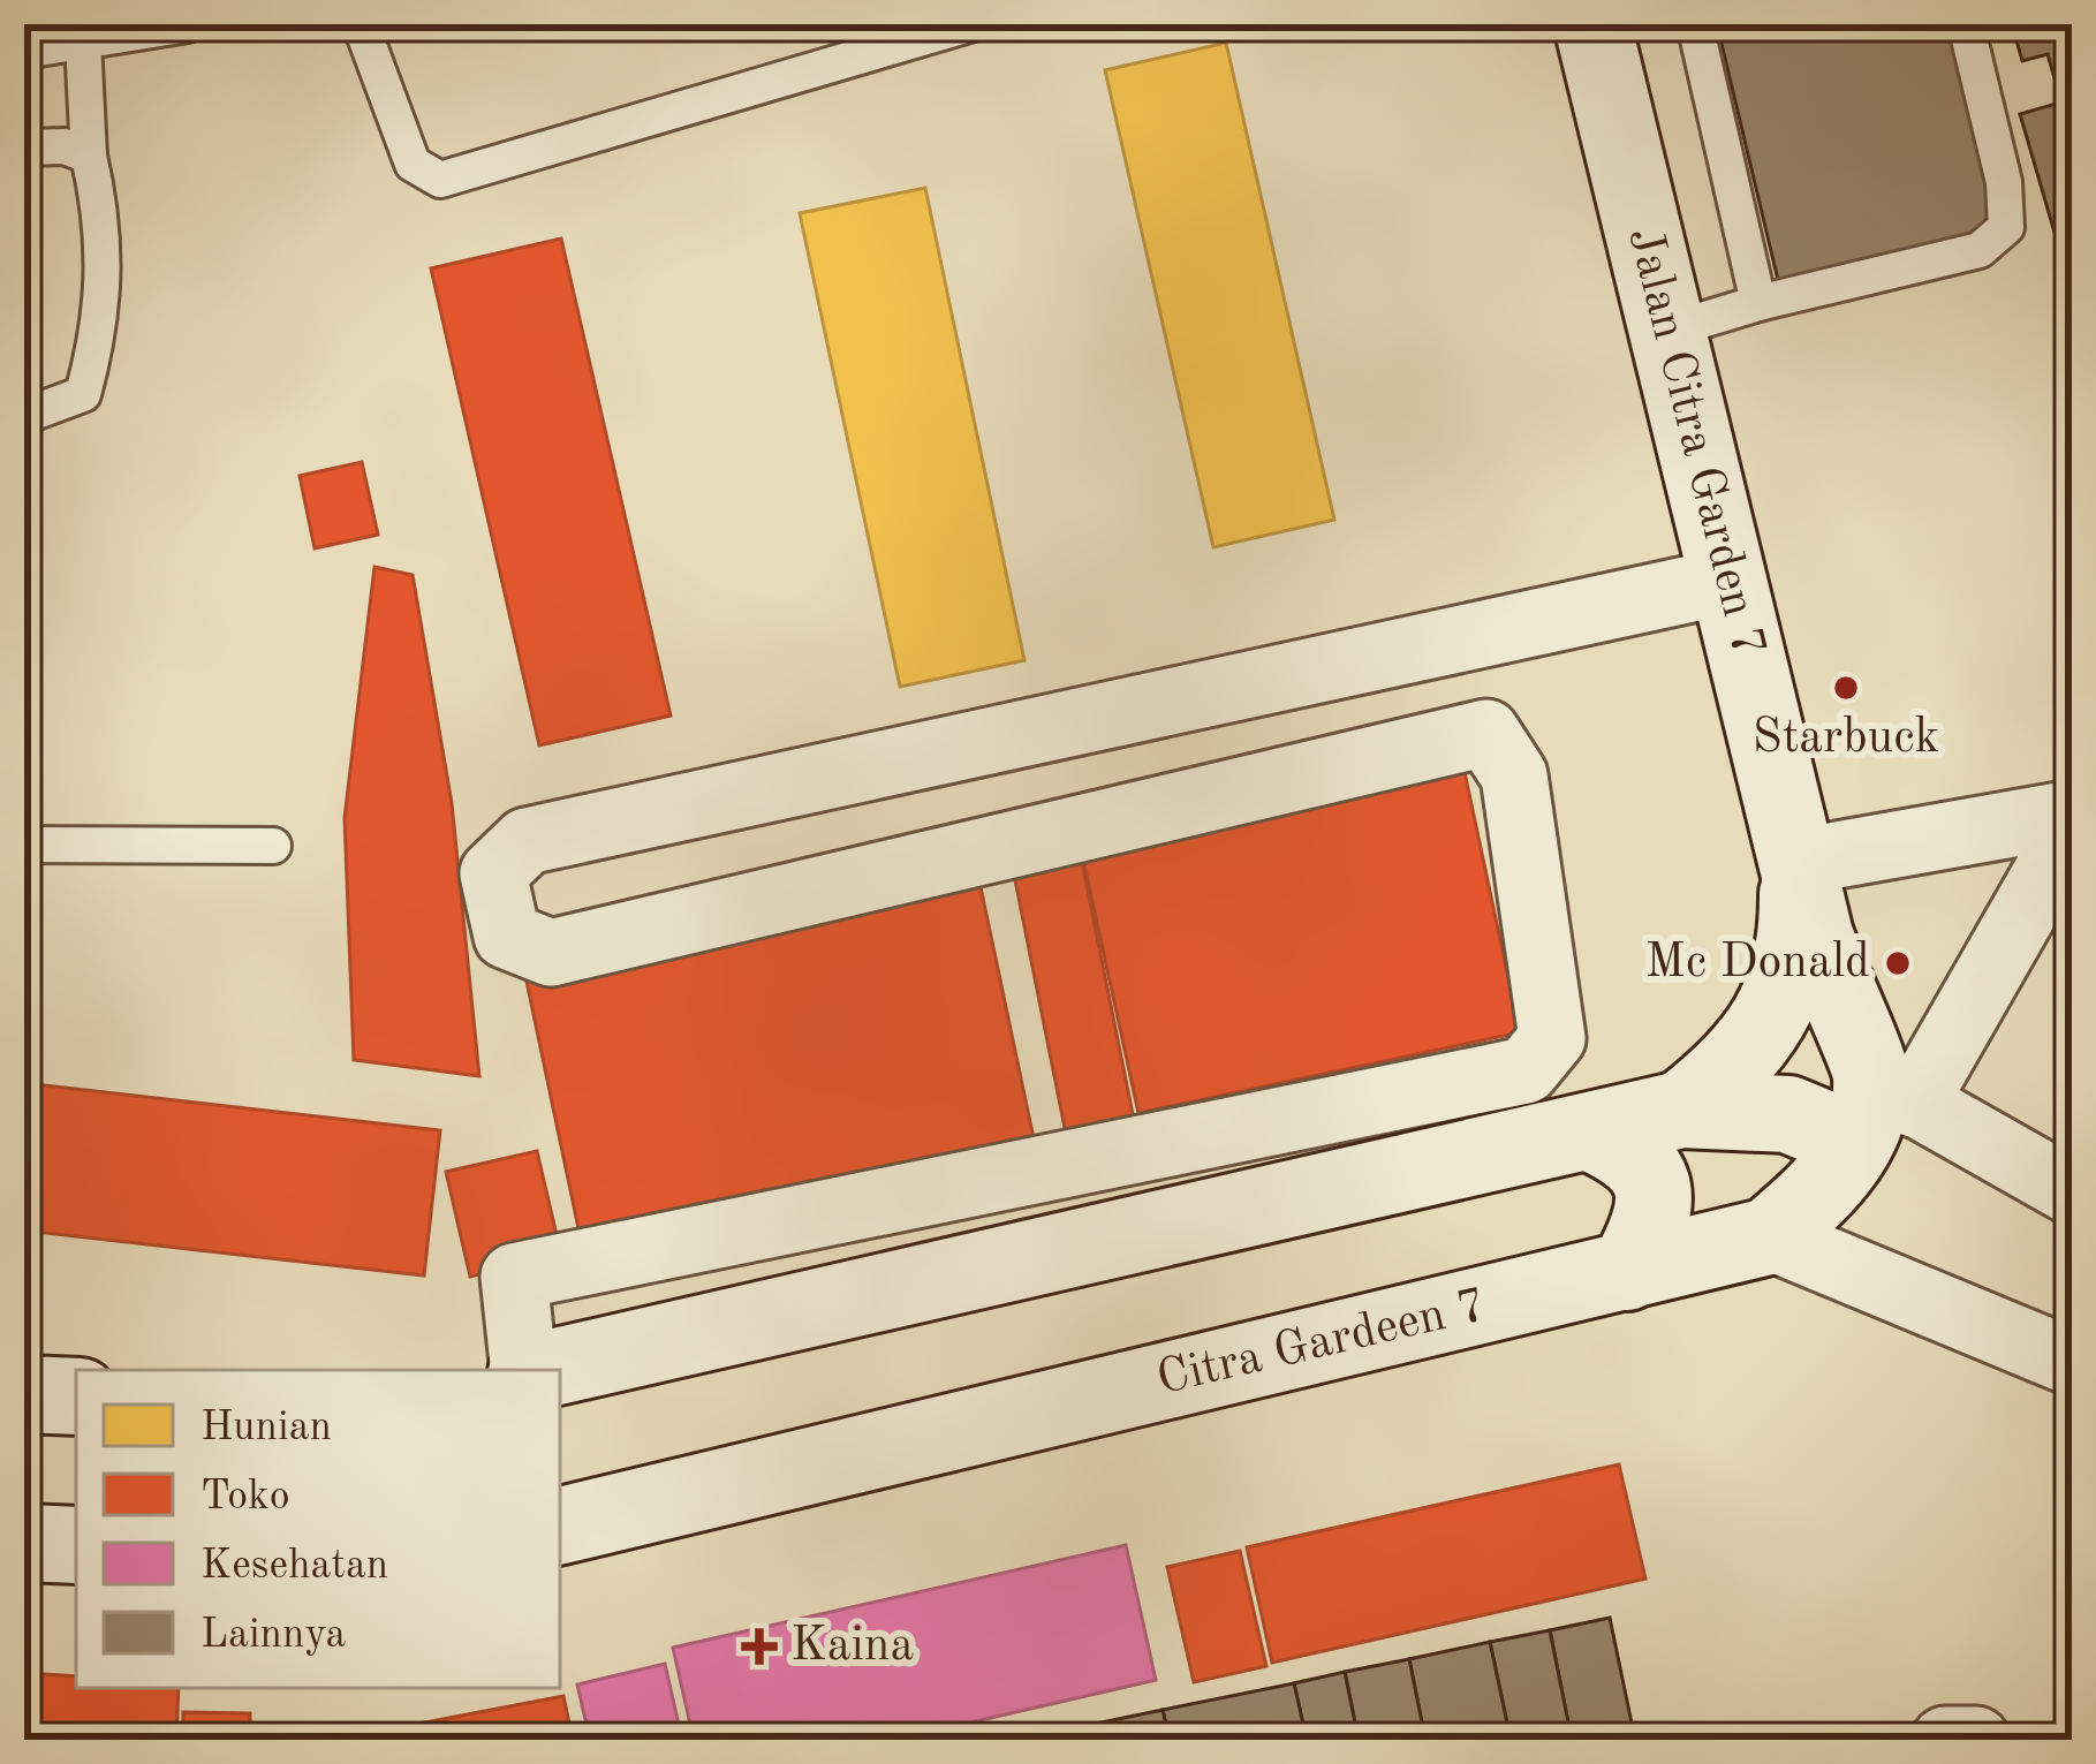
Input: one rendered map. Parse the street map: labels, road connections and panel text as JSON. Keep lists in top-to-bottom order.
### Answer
{
  "streets": {
    "main road": ["Jalan Citra Garden 7", "Citra Gardeen 7"]
  },
  "places": {
    "other": ["Starbuck", "Mc Donald"],
    "health": ["Kaina"]
  },
  "legend": [
    "Hunian",
    "Toko",
    "Kesehatan",
    "Lainnya"
  ]
}
